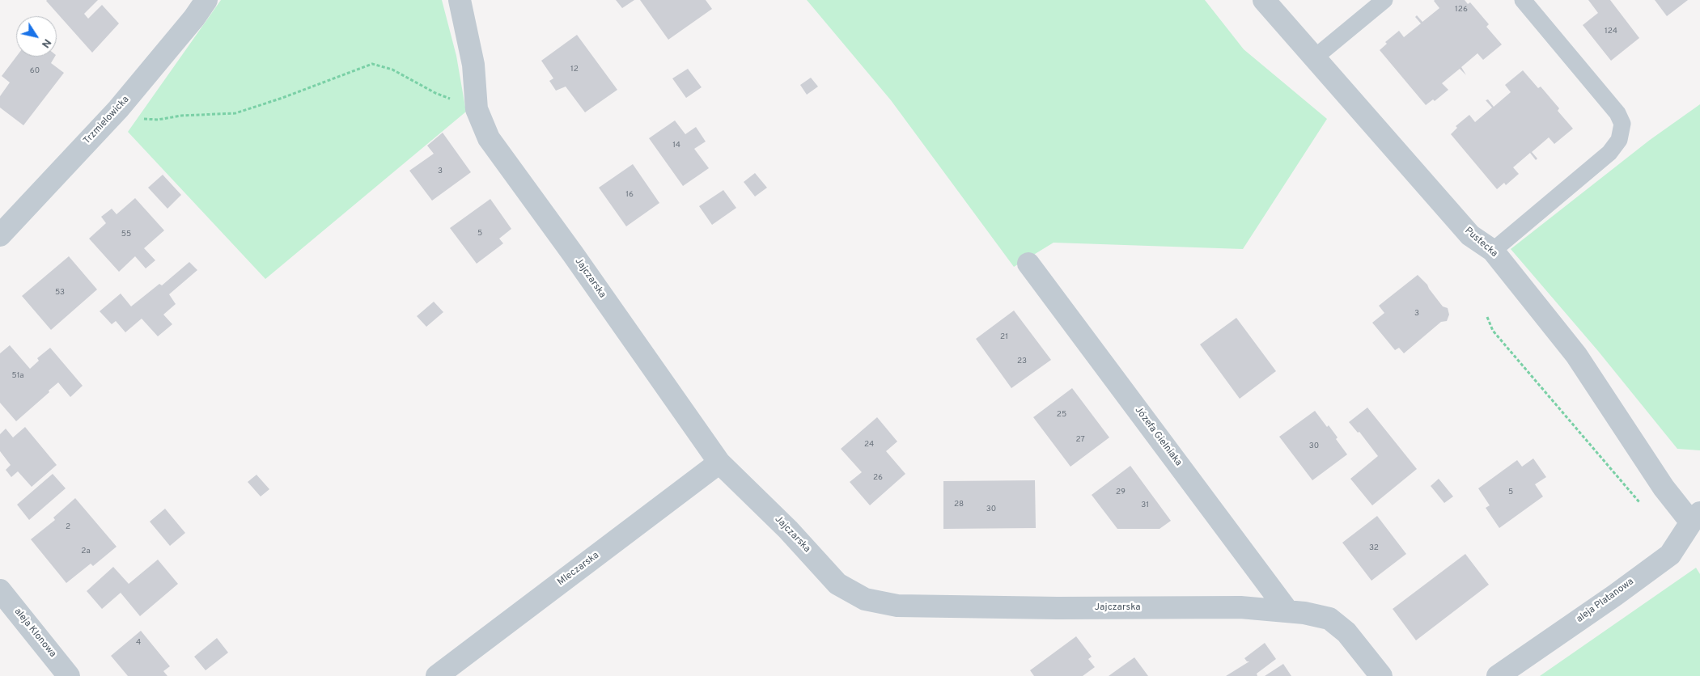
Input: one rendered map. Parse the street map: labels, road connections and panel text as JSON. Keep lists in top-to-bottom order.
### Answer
{
  "streets": {
    "street": [
      "Trzmielowicka",
      "Pustecka",
      "Jajczarska",
      "Józefa Gielniaka",
      "Mleczarska",
      "aleja Platanowa",
      "aleja Klonowa"
    ]
  },
  "crossings": [
    ["Pustecka", "aleja Platanowa"],
    ["Jajczarska", "Józefa Gielniaka"],
    ["Jajczarska", "Mleczarska"]
  ],
  "house_numbers": [
    "126",
    "124",
    "12",
    "60",
    "14",
    "3",
    "16",
    "5",
    "55",
    "53",
    "3",
    "21",
    "23",
    "51a",
    "25",
    "27",
    "24",
    "30",
    "26",
    "29",
    "5",
    "28",
    "31",
    "30",
    "2",
    "32",
    "2a",
    "4"
  ],
  "north": "bottom right"
}
